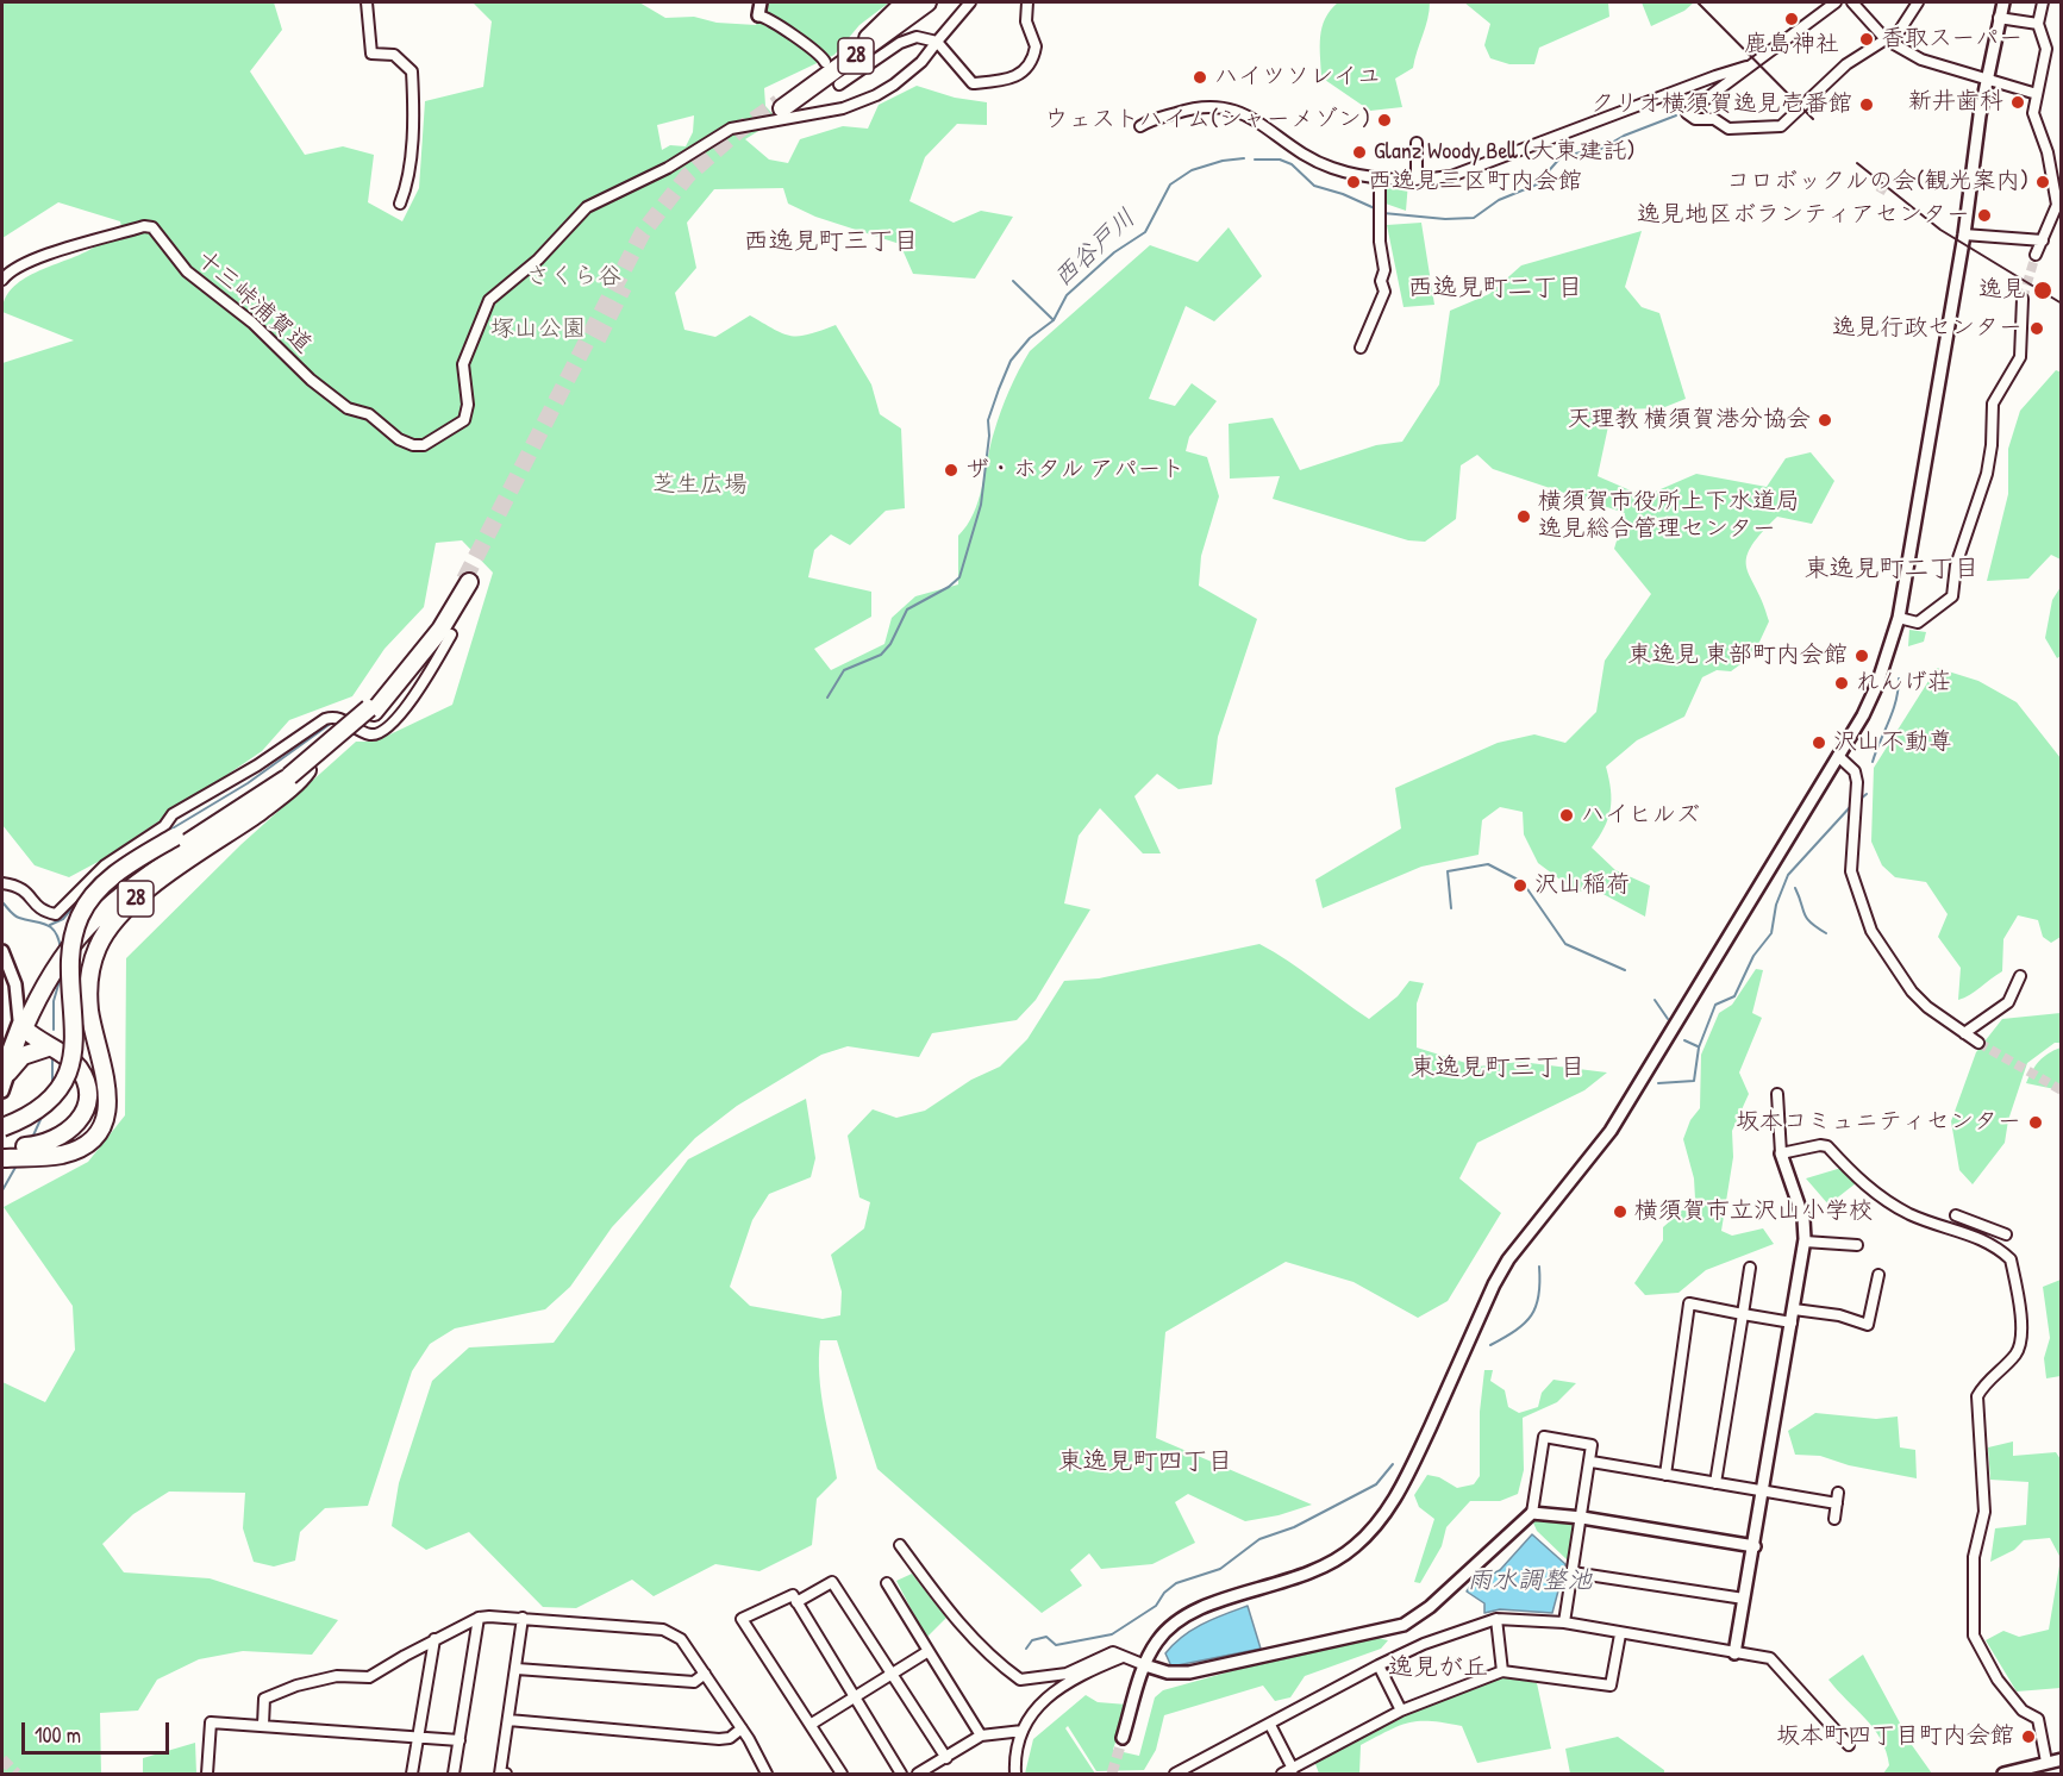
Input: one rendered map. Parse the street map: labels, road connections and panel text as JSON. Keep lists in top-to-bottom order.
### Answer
{
  "streets": {
    "highway": ["28"],
    "street": ["十三峠浦賀道"]
  },
  "districts": [
    "西逸見町三丁目",
    "西逸見町二丁目",
    "東逸見町二丁目",
    "東逸見町三丁目",
    "東逸見町四丁目",
    "逸見が丘"
  ],
  "water": ["西谷戸川", "雨水調整池"],
  "parks": ["さくら谷", "塚山公園", "芝生広場"],
  "places": [
    "鹿島神社",
    "香取スーパー",
    "ハイツソレイユ",
    "新井歯科",
    "クリオ横須賀逸見壱番館",
    "ウェストハイム(シャーメゾン)",
    "Glanz Woody Bell (大東建託)",
    "西逸見三区町内会館",
    "コロボックルの会(観光案内)",
    "逸見地区ボランティアセンター",
    "逸見",
    "逸見行政センター",
    "天理教 横須賀港分協会",
    "ザ・ホタル アパート",
    "横須賀市役所上下水道局 逸見総合管理センター",
    "東逸見 東部町内会館",
    "れんげ荘",
    "沢山不動尊",
    "ハイヒルズ",
    "沢山稲荷",
    "坂本コミュニティセンター",
    "横須賀市立沢山小学校",
    "坂本町四丁目町内会館"
  ],
  "scale_bar": "100 m"
}
